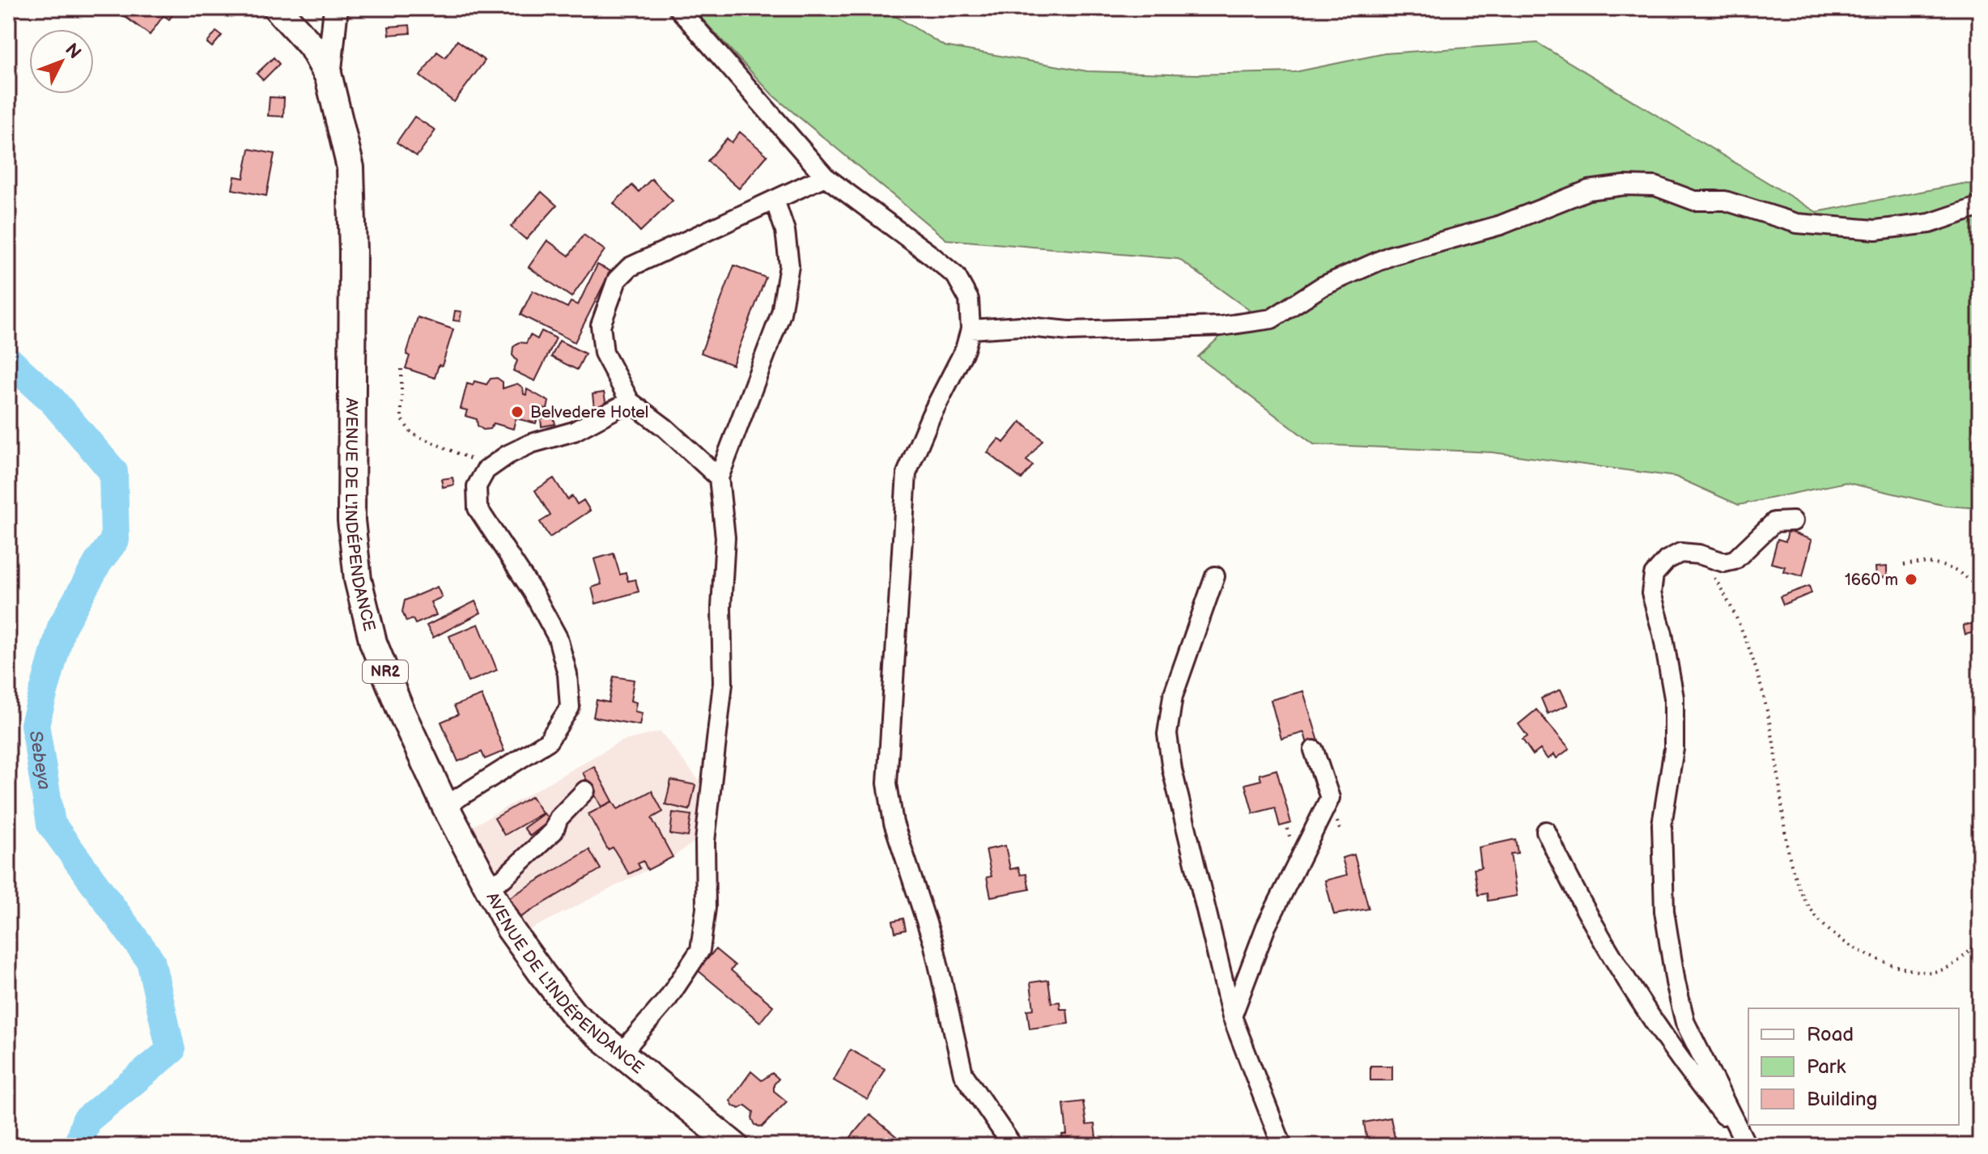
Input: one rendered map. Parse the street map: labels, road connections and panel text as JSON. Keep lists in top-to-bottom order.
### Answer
{
  "streets": {
    "highway": ["AVENUE DE L'INDÉPENDANCE", "NR2"]
  },
  "water": ["Sebeya"],
  "places": ["Belvedere Hotel", "1660 m"],
  "legend": ["Road", "Park", "Building"],
  "north": "top right"
}
